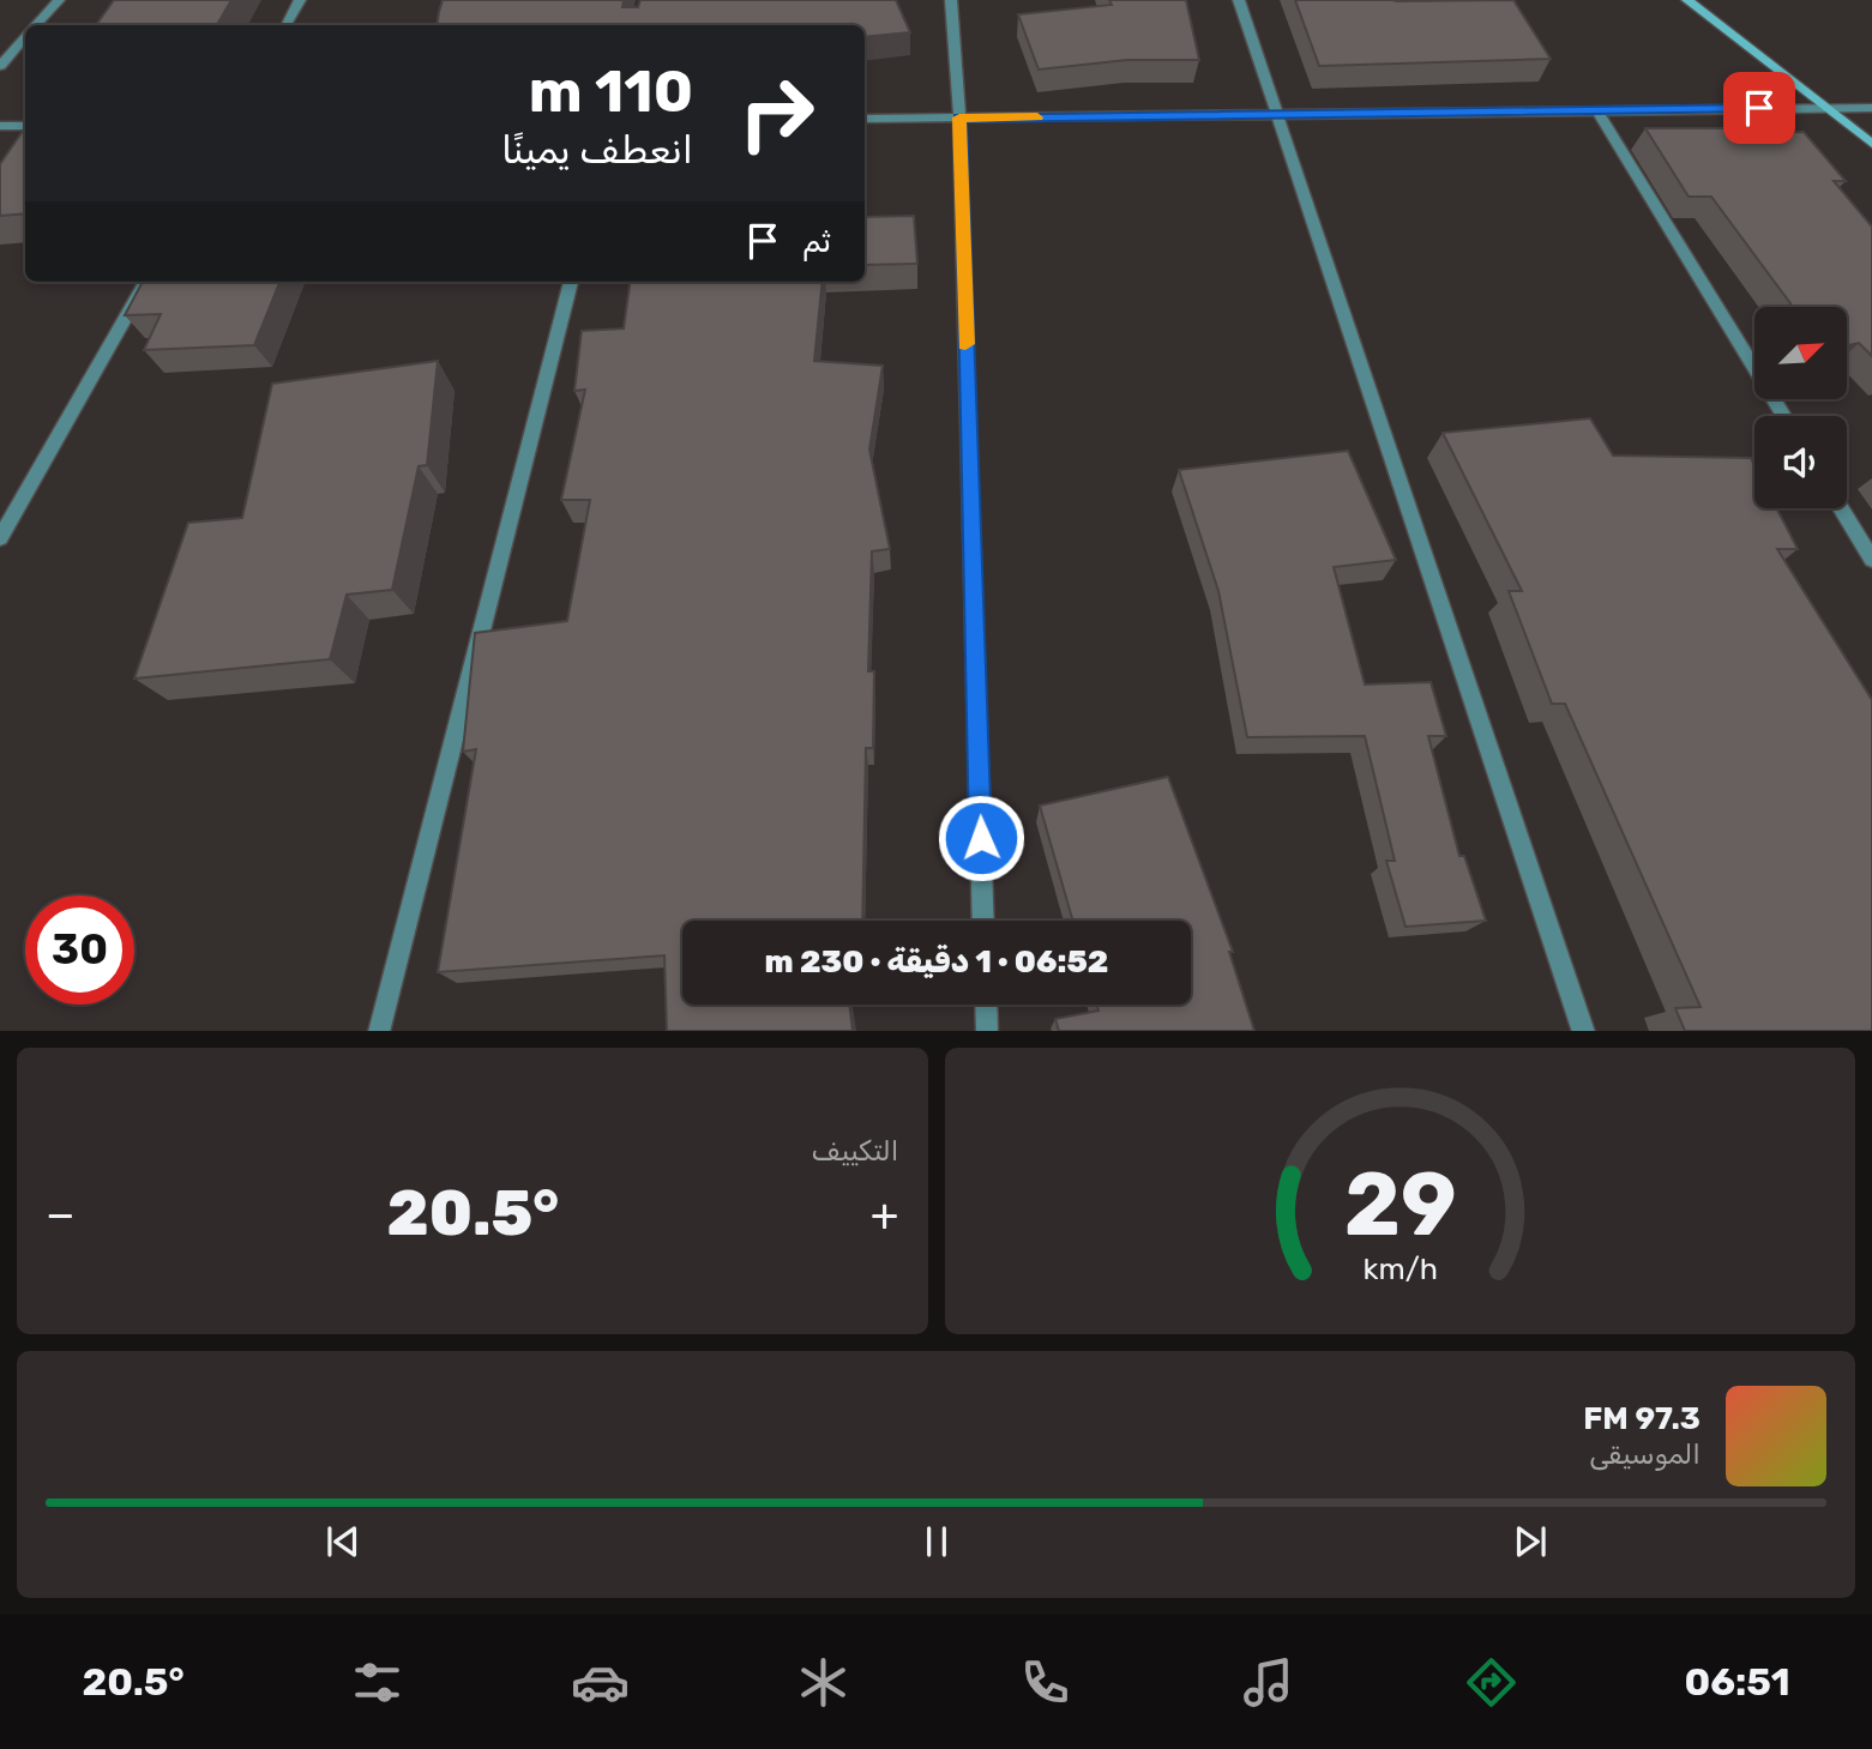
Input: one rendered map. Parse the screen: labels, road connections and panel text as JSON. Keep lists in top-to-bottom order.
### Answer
{
  "north": "top right",
  "page": {
    "turn": ["110 m", "انعطف يمينًا"],
    "then": "ثم",
    "limit": "30",
    "trip": "06:52 · 1 دقيقة · 230 m",
    "tile": "التكييف",
    "heat": ["−", "20.5°", "+"],
    "song": ["97.3 FM", "الموسيقى"],
    "tabs": ["06:51", "20.5°"],
    "gauge": ["29", "km/h"]
  }
}
